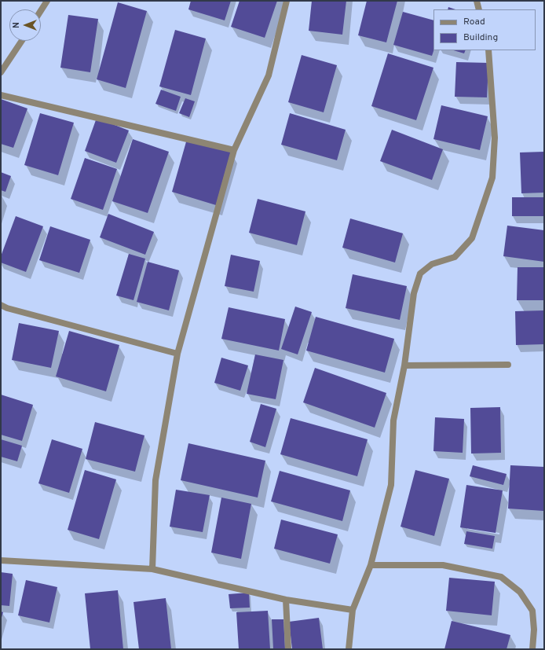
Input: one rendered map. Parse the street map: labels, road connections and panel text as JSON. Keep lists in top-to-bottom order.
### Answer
{
  "legend": ["Road", "Building"],
  "north": "left"
}
